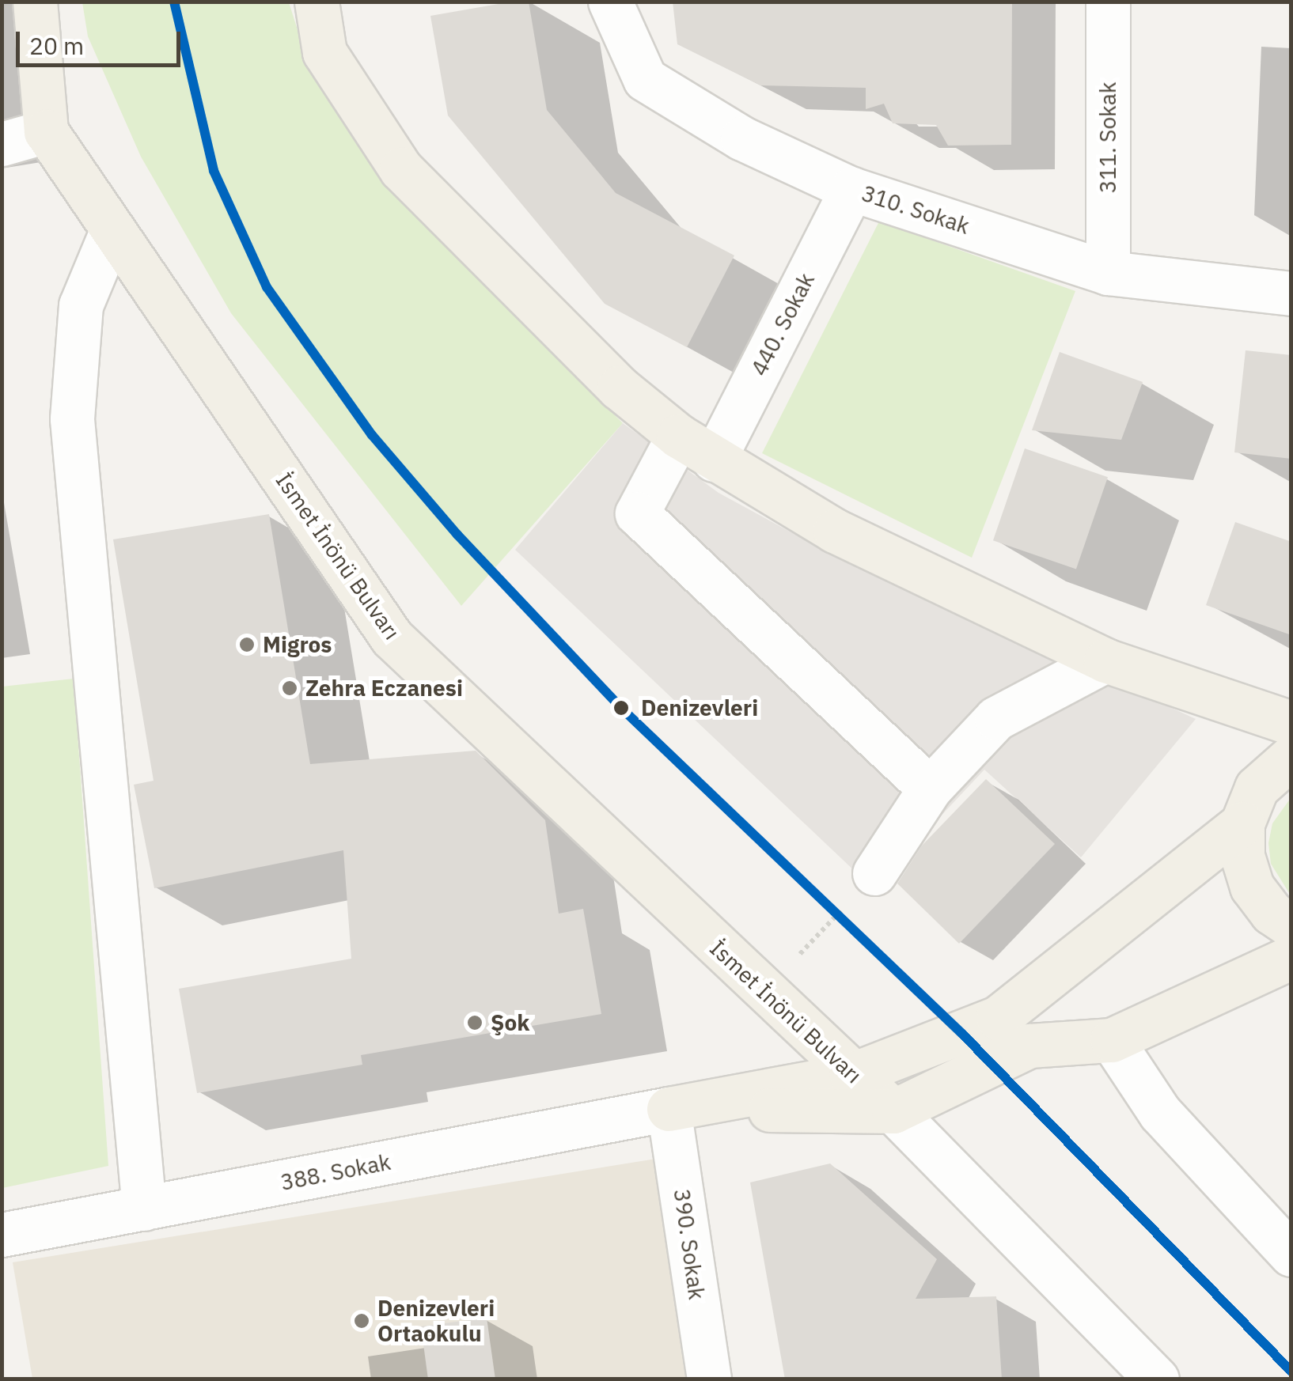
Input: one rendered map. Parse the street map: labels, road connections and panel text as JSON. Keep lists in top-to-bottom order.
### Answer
{
  "streets": {
    "main road": ["İsmet İnönü Bulvarı"],
    "street": [
      "311. Sokak",
      "310. Sokak",
      "440. Sokak",
      "388. Sokak",
      "390. Sokak"
    ]
  },
  "crossings": [
    ["311. Sokak", "310. Sokak"],
    ["310. Sokak", "440. Sokak"],
    ["388. Sokak", "390. Sokak"]
  ],
  "places": [
    "Migros",
    "Zehra Eczanesi",
    "Denizevleri",
    "Şok",
    "Denizevleri Ortaokulu"
  ],
  "scale_bar": "20 m"
}
